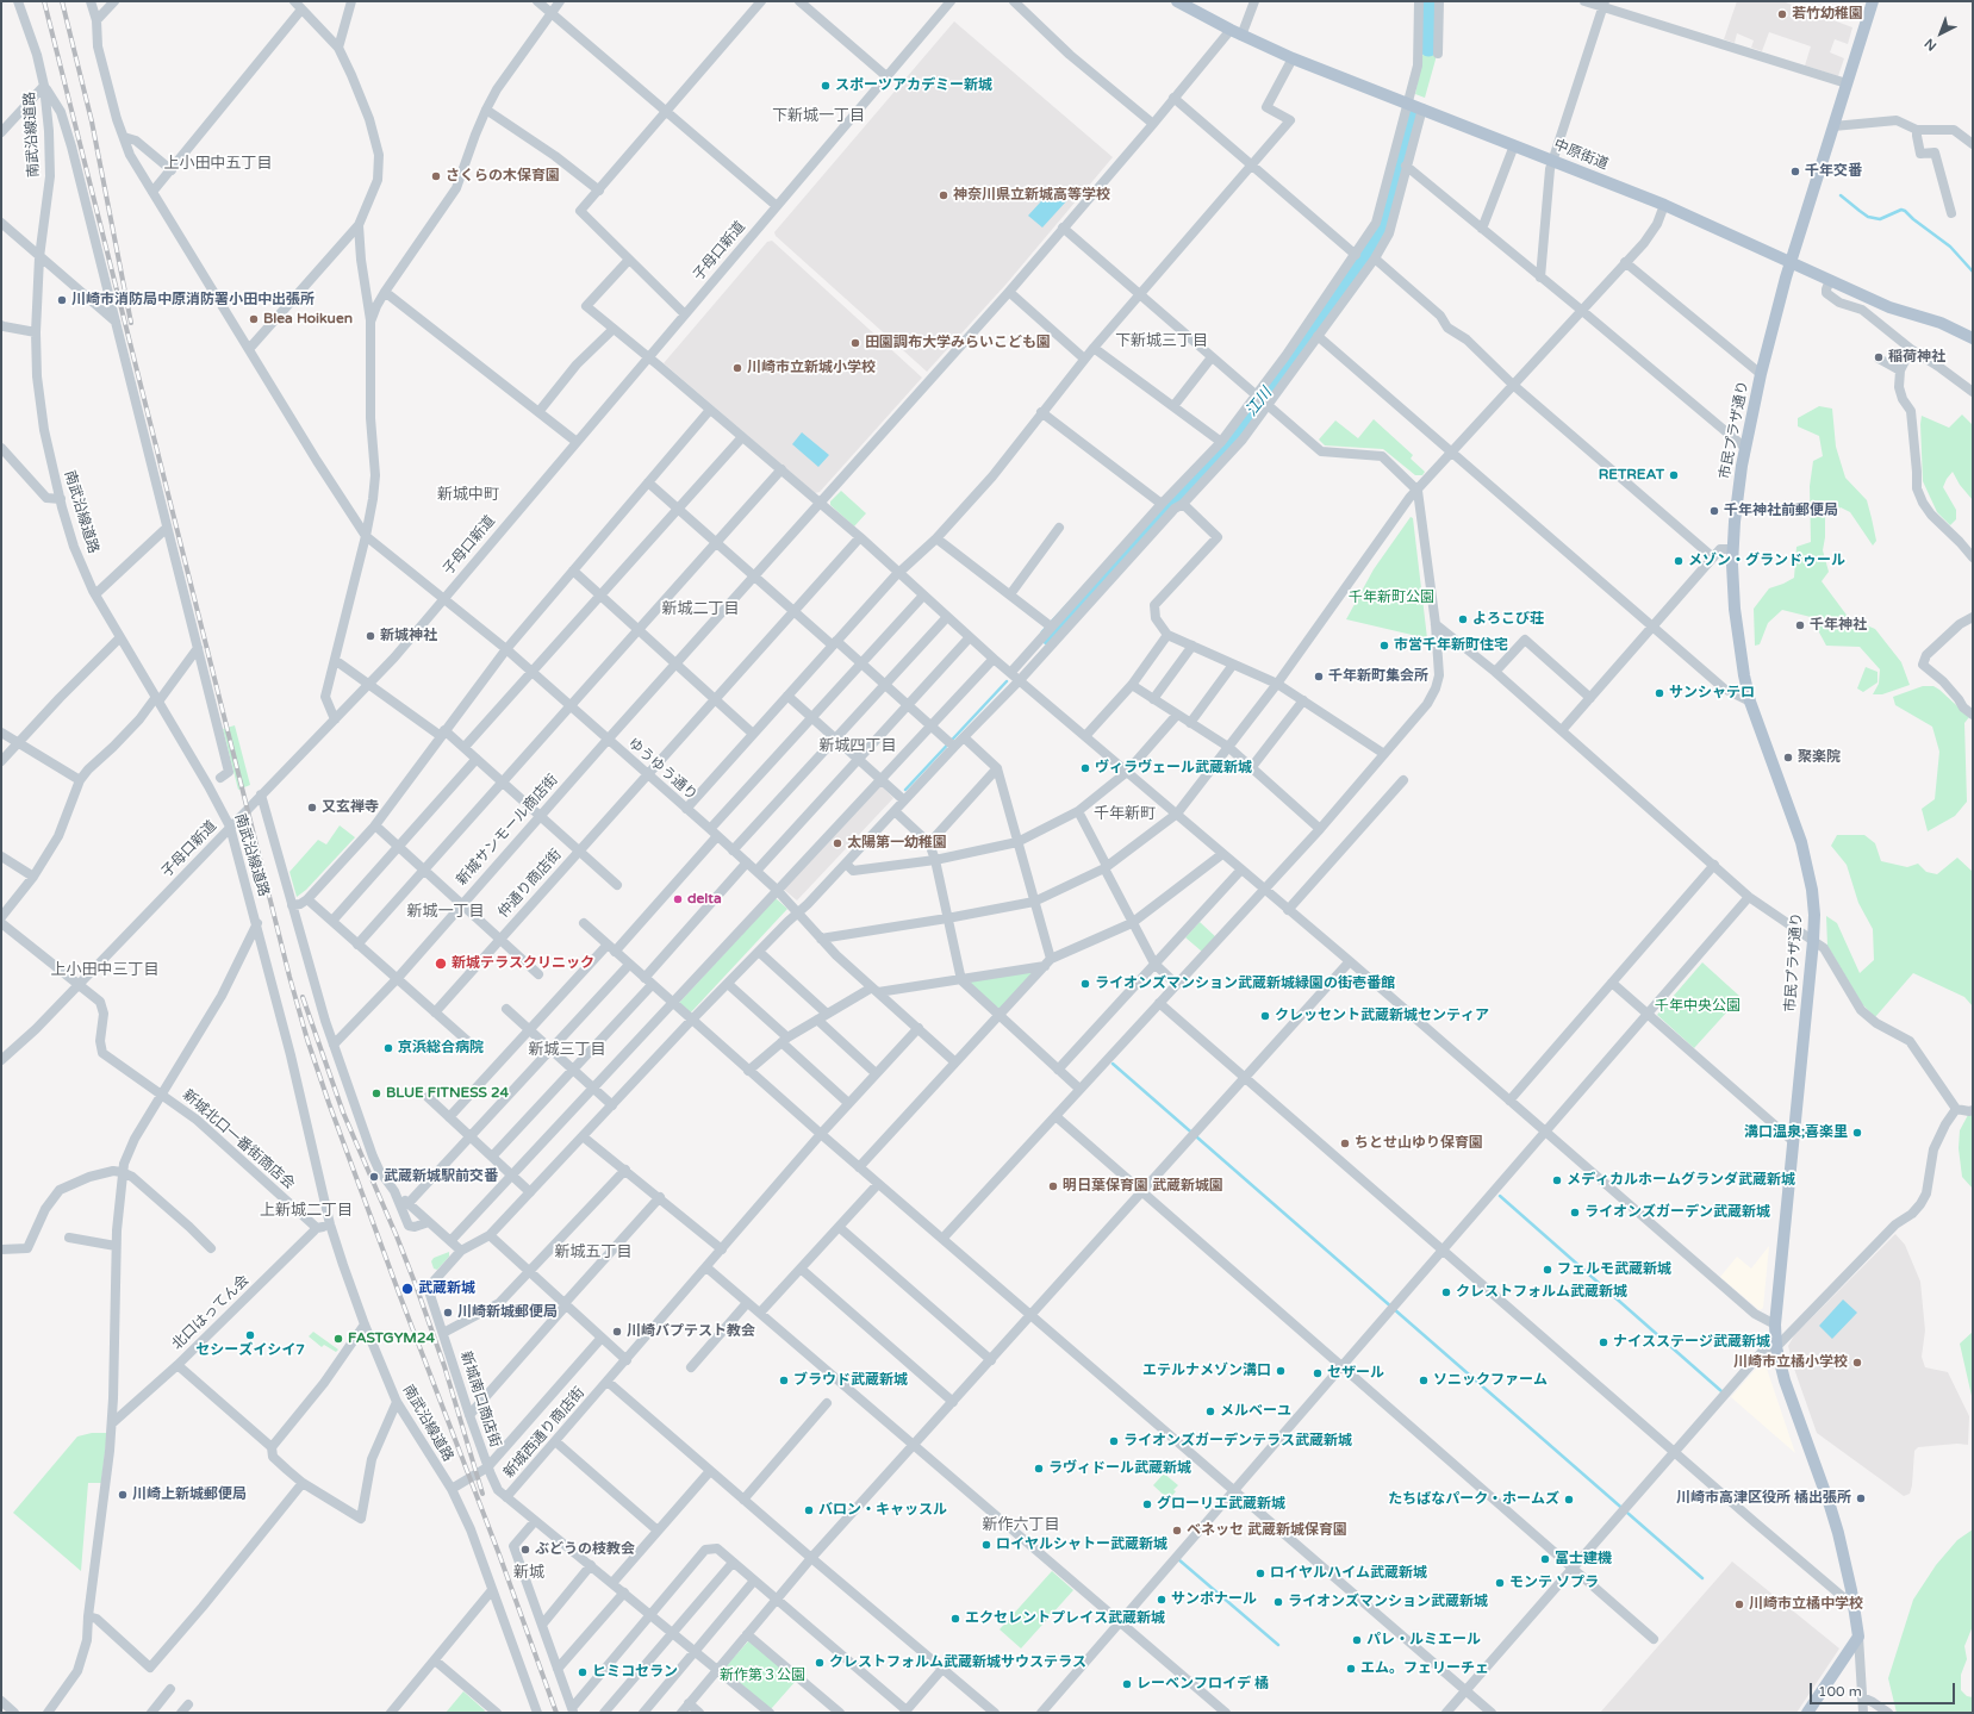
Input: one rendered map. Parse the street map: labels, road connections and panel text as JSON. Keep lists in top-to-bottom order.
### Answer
{
  "streets": {
    "main road": ["中原街道", "市民プラザ通り"],
    "street": [
      "南武沿線道路",
      "子母口新道",
      "ゆうゆう通り",
      "新城サンモール商店街",
      "仲通り商店街",
      "新城北口一番街商店会",
      "北口はってん会",
      "新城南口商店街",
      "新城西通り商店街"
    ]
  },
  "crossings": [
    ["南武沿線道路", "子母口新道"],
    ["南武沿線道路", "北口はってん会"],
    ["中原街道", "市民プラザ通り"],
    ["中原街道", "新城サンモール商店街"],
    ["中原街道", "新城南口商店街"],
    ["子母口新道", "ゆうゆう通り"],
    ["子母口新道", "新城北口一番街商店会"],
    ["ゆうゆう通り", "新城サンモール商店街"],
    ["ゆうゆう通り", "仲通り商店街"],
    ["ゆうゆう通り", "新城南口商店街"],
    ["ゆうゆう通り", "新城西通り商店街"],
    ["新城北口一番街商店会", "北口はってん会"],
    ["新城南口商店街", "新城西通り商店街"]
  ],
  "districts": [
    "下新城一丁目",
    "上小田中五丁目",
    "下新城三丁目",
    "新城中町",
    "新城二丁目",
    "新城四丁目",
    "千年新町",
    "新城一丁目",
    "上小田中三丁目",
    "新城三丁目",
    "上新城二丁目",
    "新城五丁目",
    "新作六丁目",
    "新城"
  ],
  "water": ["江川"],
  "parks": ["千年新町公園", "千年中央公園", "新作第３公園"],
  "places": [
    "若竹幼稚園",
    "スポーツアカデミー新城",
    "千年交番",
    "さくらの木保育園",
    "神奈川県立新城高等学校",
    "川崎市消防局中原消防署小田中出張所",
    "Blea Hoikuen",
    "田園調布大学みらいこども園",
    "稲荷神社",
    "川崎市立新城小学校",
    "RETREAT",
    "千年神社前郵便局",
    "メゾン・グランドゥール",
    "よろこび荘",
    "千年神社",
    "新城神社",
    "市営千年新町住宅",
    "千年新町集会所",
    "サンシャテロ",
    "聚楽院",
    "ヴィラヴェール武蔵新城",
    "又玄禅寺",
    "太陽第一幼稚園",
    "delta",
    "新城テラスクリニック",
    "ライオンズマンション武蔵新城緑園の街壱番館",
    "クレッセント武蔵新城センティア",
    "京浜総合病院",
    "BLUE FITNESS 24",
    "溝口温泉;喜楽里",
    "ちとせ山ゆり保育園",
    "武蔵新城駅前交番",
    "メディカルホームグランダ武蔵新城",
    "明日葉保育園 武蔵新城園",
    "ライオンズガーデン武蔵新城",
    "フェルモ武蔵新城",
    "武蔵新城",
    "クレストフォルム武蔵新城",
    "川崎新城郵便局",
    "川崎バプテスト教会",
    "セシーズイシイ7",
    "FASTGYM24",
    "ナイスステージ武蔵新城",
    "川崎市立橘小学校",
    "エテルナメゾン溝口",
    "セザール",
    "ブラウド武蔵新城",
    "ソニックファーム",
    "メルベーユ",
    "ライオンズガーデンテラス武蔵新城",
    "ラヴィドール武蔵新城",
    "川崎上新城郵便局",
    "川崎市高津区役所 橘出張所",
    "たちばなパーク・ホームズ",
    "グローリエ武蔵新城",
    "バロン・キャッスル",
    "ベネッセ 武蔵新城保育園",
    "ロイヤルシャトー武蔵新城",
    "ぶどうの枝教会",
    "冨士建機",
    "ロイヤルハイム武蔵新城",
    "モンテ ソプラ",
    "サンポナール",
    "ライオンズマンション武蔵新城",
    "川崎市立橘中学校",
    "エクセレントプレイス武蔵新城",
    "パレ・ルミエール",
    "クレストフォルム武蔵新城サウステラス",
    "エム。フェリーチェ",
    "ヒミコセラン",
    "レーベンフロイデ 橘"
  ],
  "scale_bar": "100 m",
  "north": "bottom left"
}
